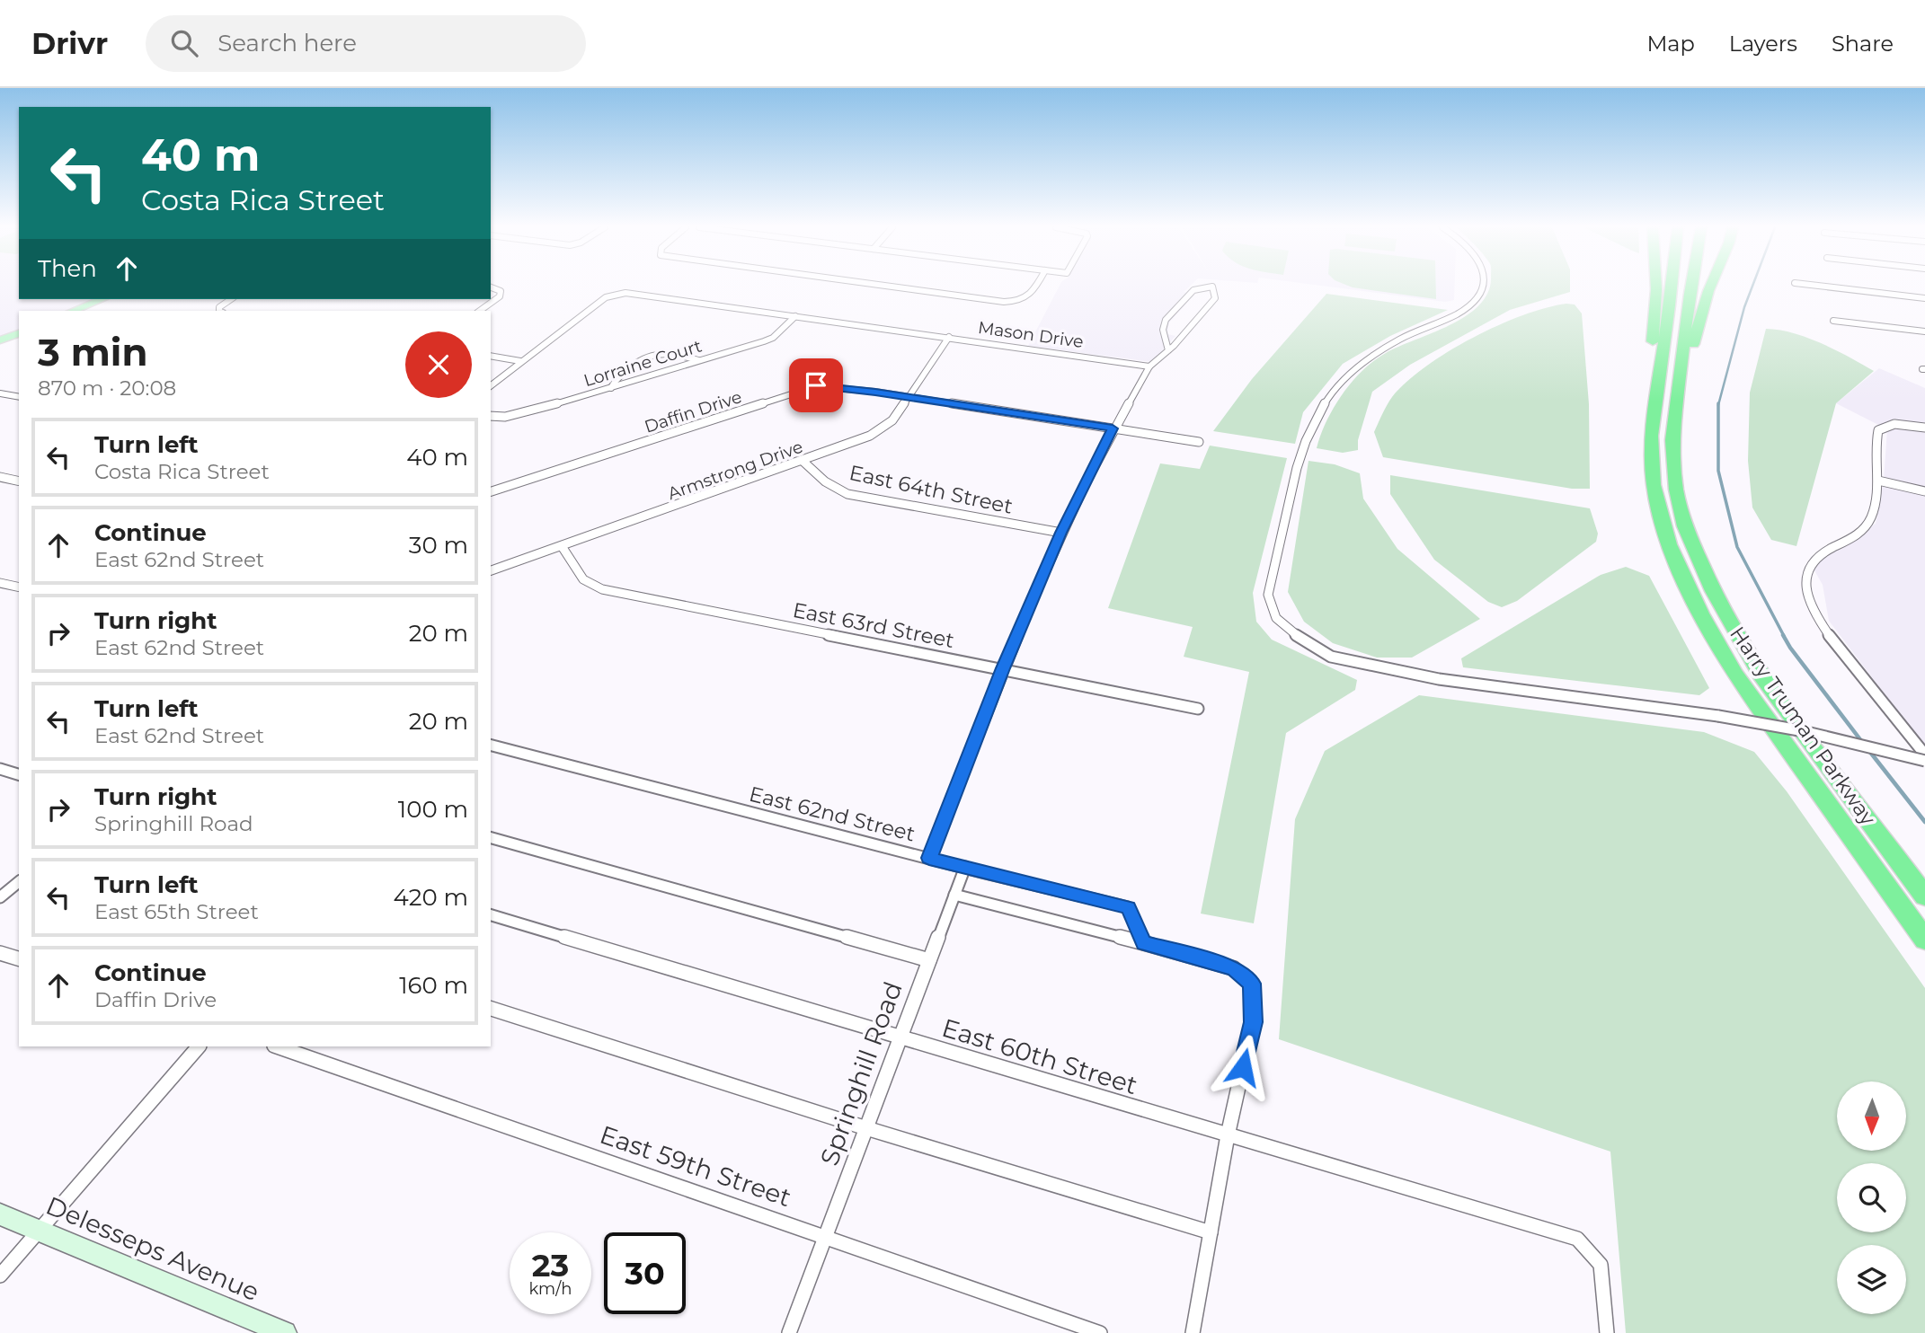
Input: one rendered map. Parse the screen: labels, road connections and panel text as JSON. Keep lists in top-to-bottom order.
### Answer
{
  "streets": {
    "highway": ["Harry Truman Parkway"],
    "main road": ["Delesseps Avenue"],
    "street": [
      "Mason Drive",
      "Lorraine Court",
      "Daffin Drive",
      "Armstrong Drive",
      "East 64th Street",
      "East 63rd Street",
      "East 62nd Street",
      "East 60th Street",
      "Springhill Road",
      "East 59th Street"
    ]
  },
  "crossings": [
    ["Mason Drive", "Lorraine Court"],
    ["Mason Drive", "Armstrong Drive"],
    ["Daffin Drive", "Armstrong Drive"],
    ["Armstrong Drive", "East 64th Street"],
    ["Armstrong Drive", "East 63rd Street"],
    ["East 62nd Street", "Springhill Road"],
    ["East 60th Street", "Springhill Road"],
    ["Springhill Road", "East 59th Street"]
  ],
  "north": "bottom",
  "page": {
    "header": "Drivr",
    "search": "Search here",
    "nav": ["Map", "Layers", "Share"],
    "turn": ["40 m", "Costa Rica Street"],
    "then": "Then",
    "heading": ["3 min", "870 m · 20:08"],
    "list": [
      {
        "name": "Turn left",
        "note": "Costa Rica Street",
        "value": "40 m"
      },
      {
        "name": "Continue",
        "note": "East 62nd Street",
        "value": "30 m"
      },
      {
        "name": "Turn right",
        "note": "East 62nd Street",
        "value": "20 m"
      },
      {
        "name": "Turn left",
        "note": "East 62nd Street",
        "value": "20 m"
      },
      {
        "name": "Turn right",
        "note": "Springhill Road",
        "value": "100 m"
      },
      {
        "name": "Turn left",
        "note": "East 65th Street",
        "value": "420 m"
      },
      {
        "name": "Continue",
        "note": "Daffin Drive",
        "value": "160 m"
      }
    ],
    "speed": "23 km/h",
    "limit": "30"
  }
}
